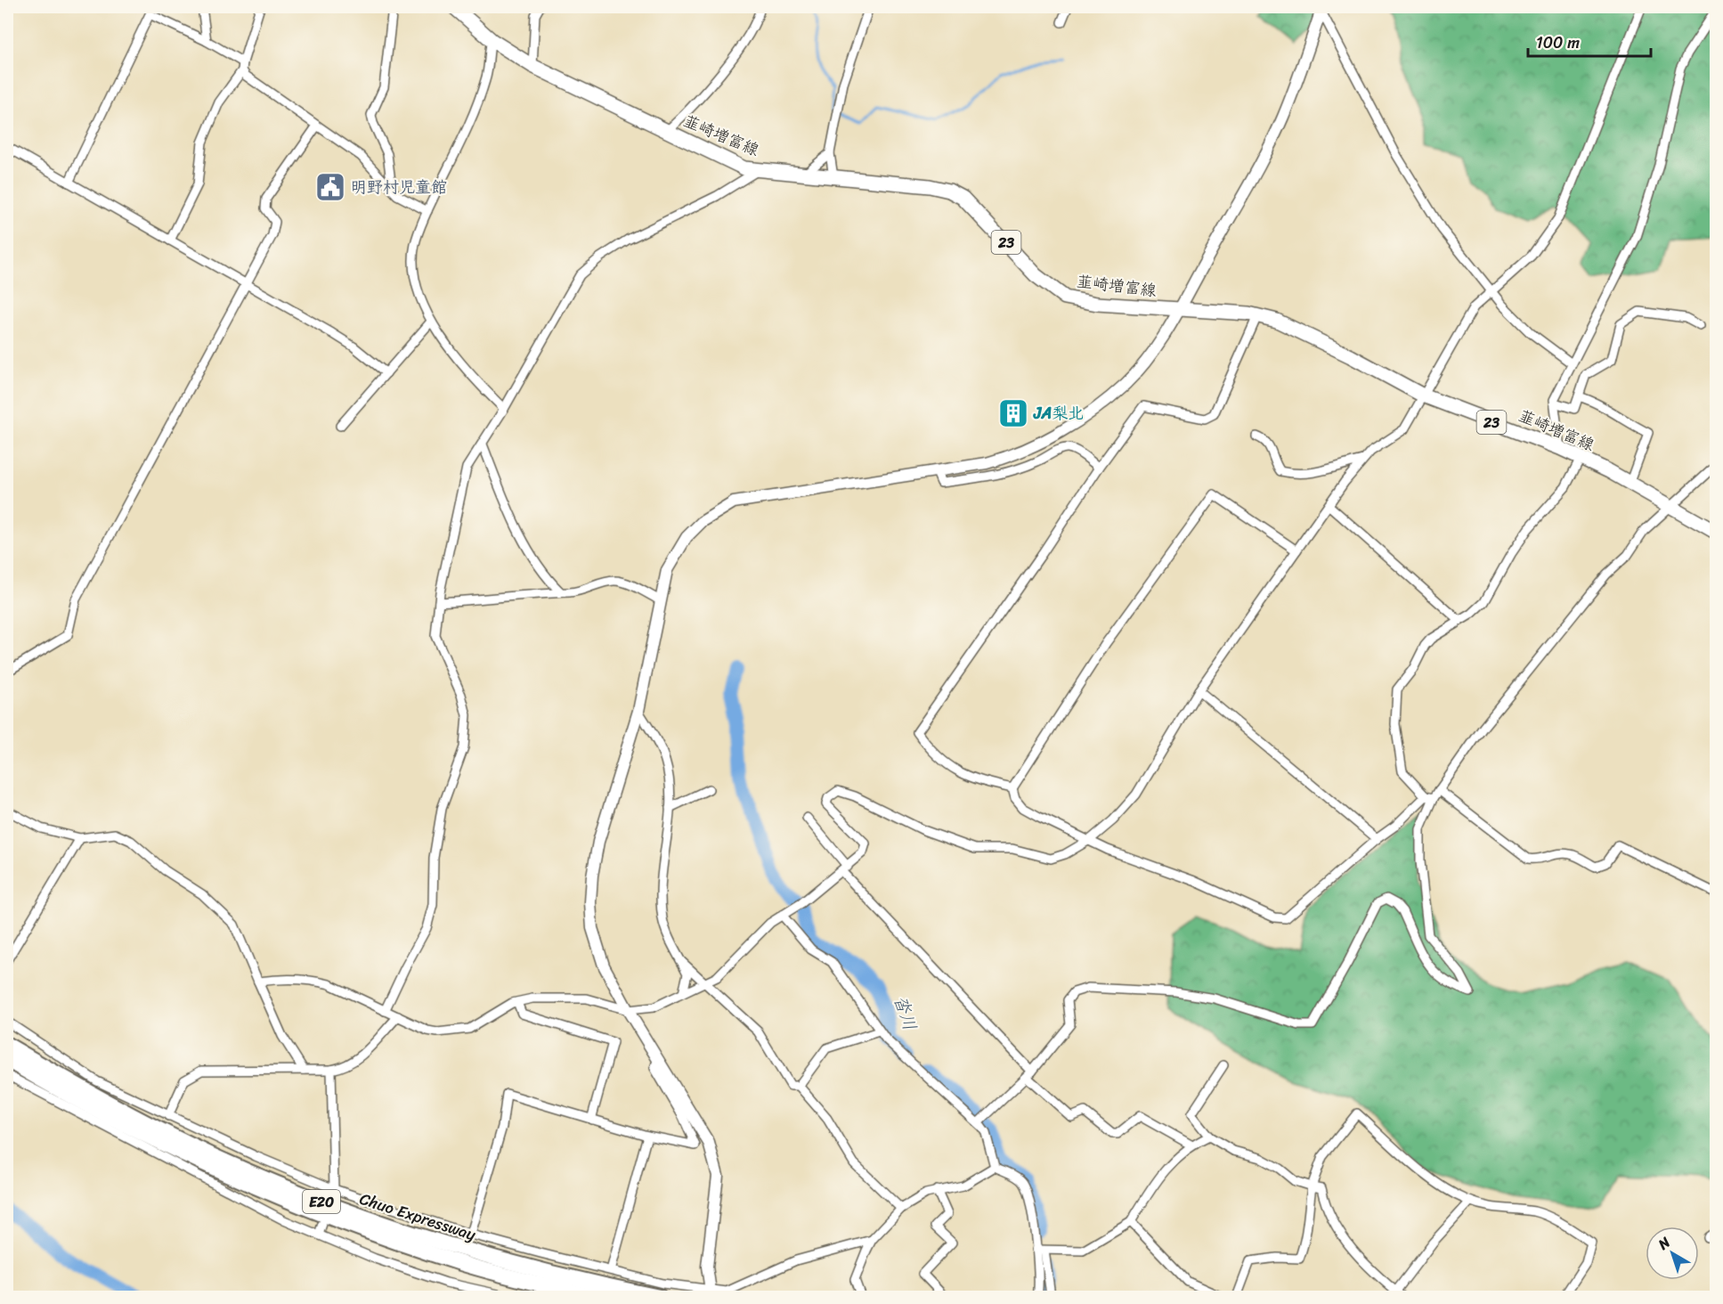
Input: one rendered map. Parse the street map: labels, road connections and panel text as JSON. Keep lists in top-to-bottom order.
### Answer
{
  "streets": {
    "highway": ["E20", "Chuo Expressway"],
    "main road": ["韮崎増富線", "23"]
  },
  "water": ["沓川"],
  "places": {
    "public building": ["明野村児童館"],
    "building": ["JA梨北"]
  },
  "scale_bar": "100 m",
  "north": "top left"
}
